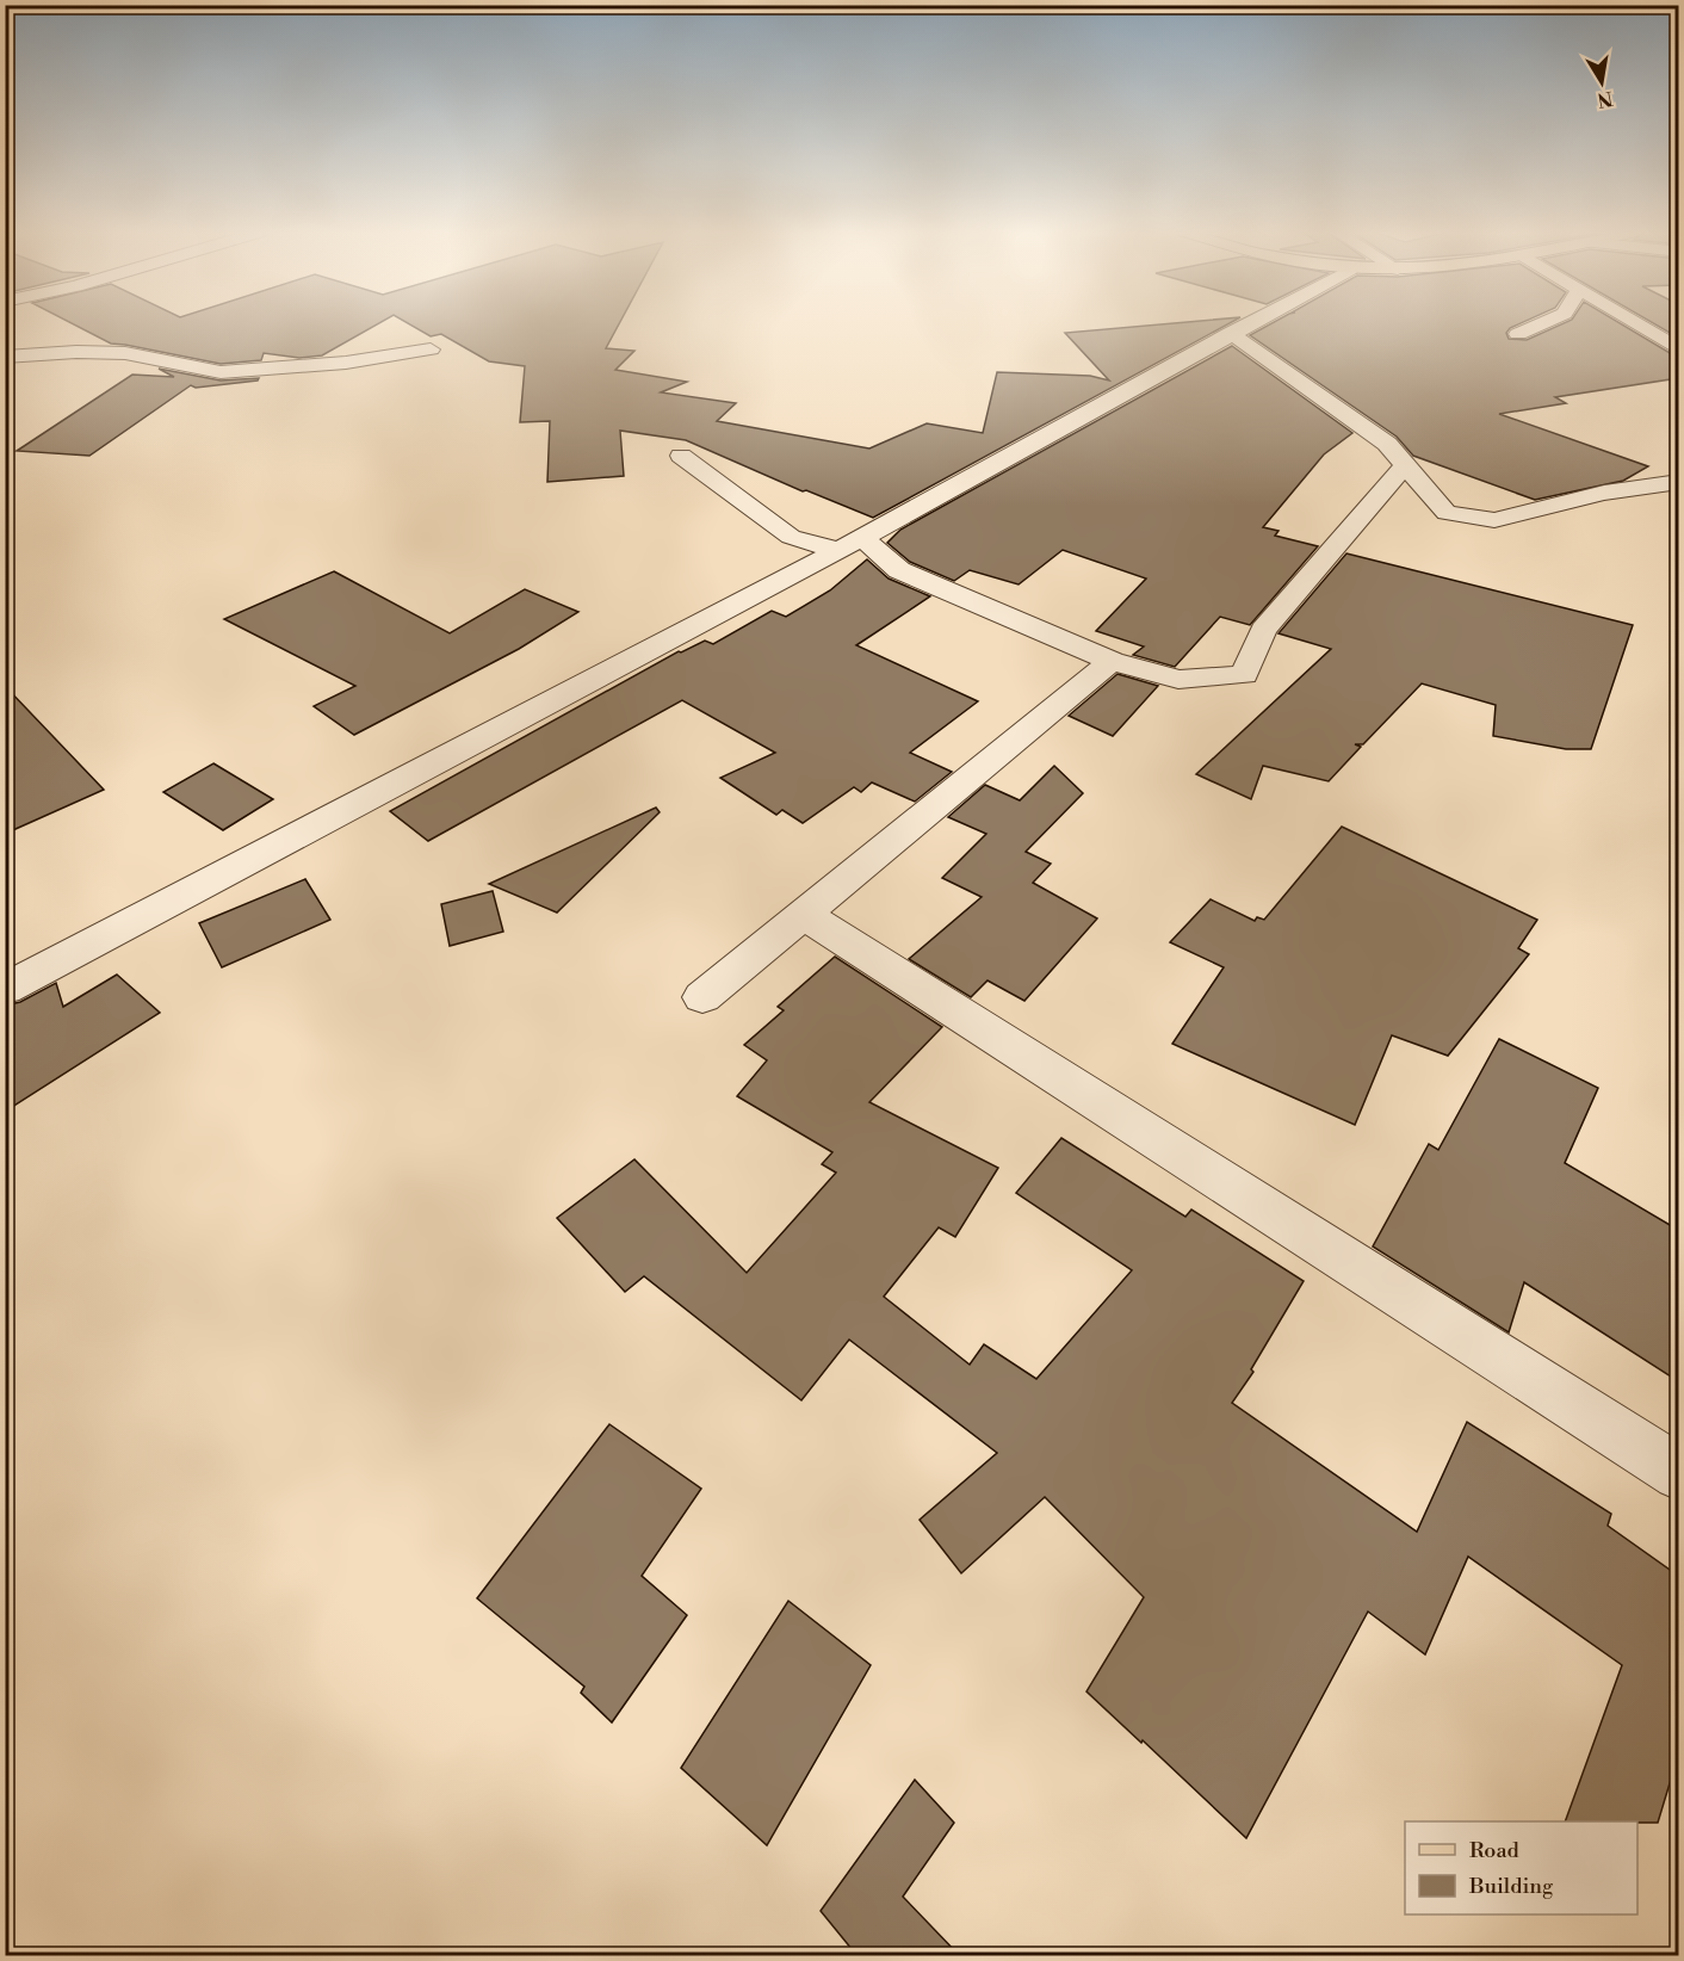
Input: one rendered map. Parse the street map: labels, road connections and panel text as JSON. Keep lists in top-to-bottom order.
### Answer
{
  "legend": ["Road", "Building"],
  "north": "bottom"
}
